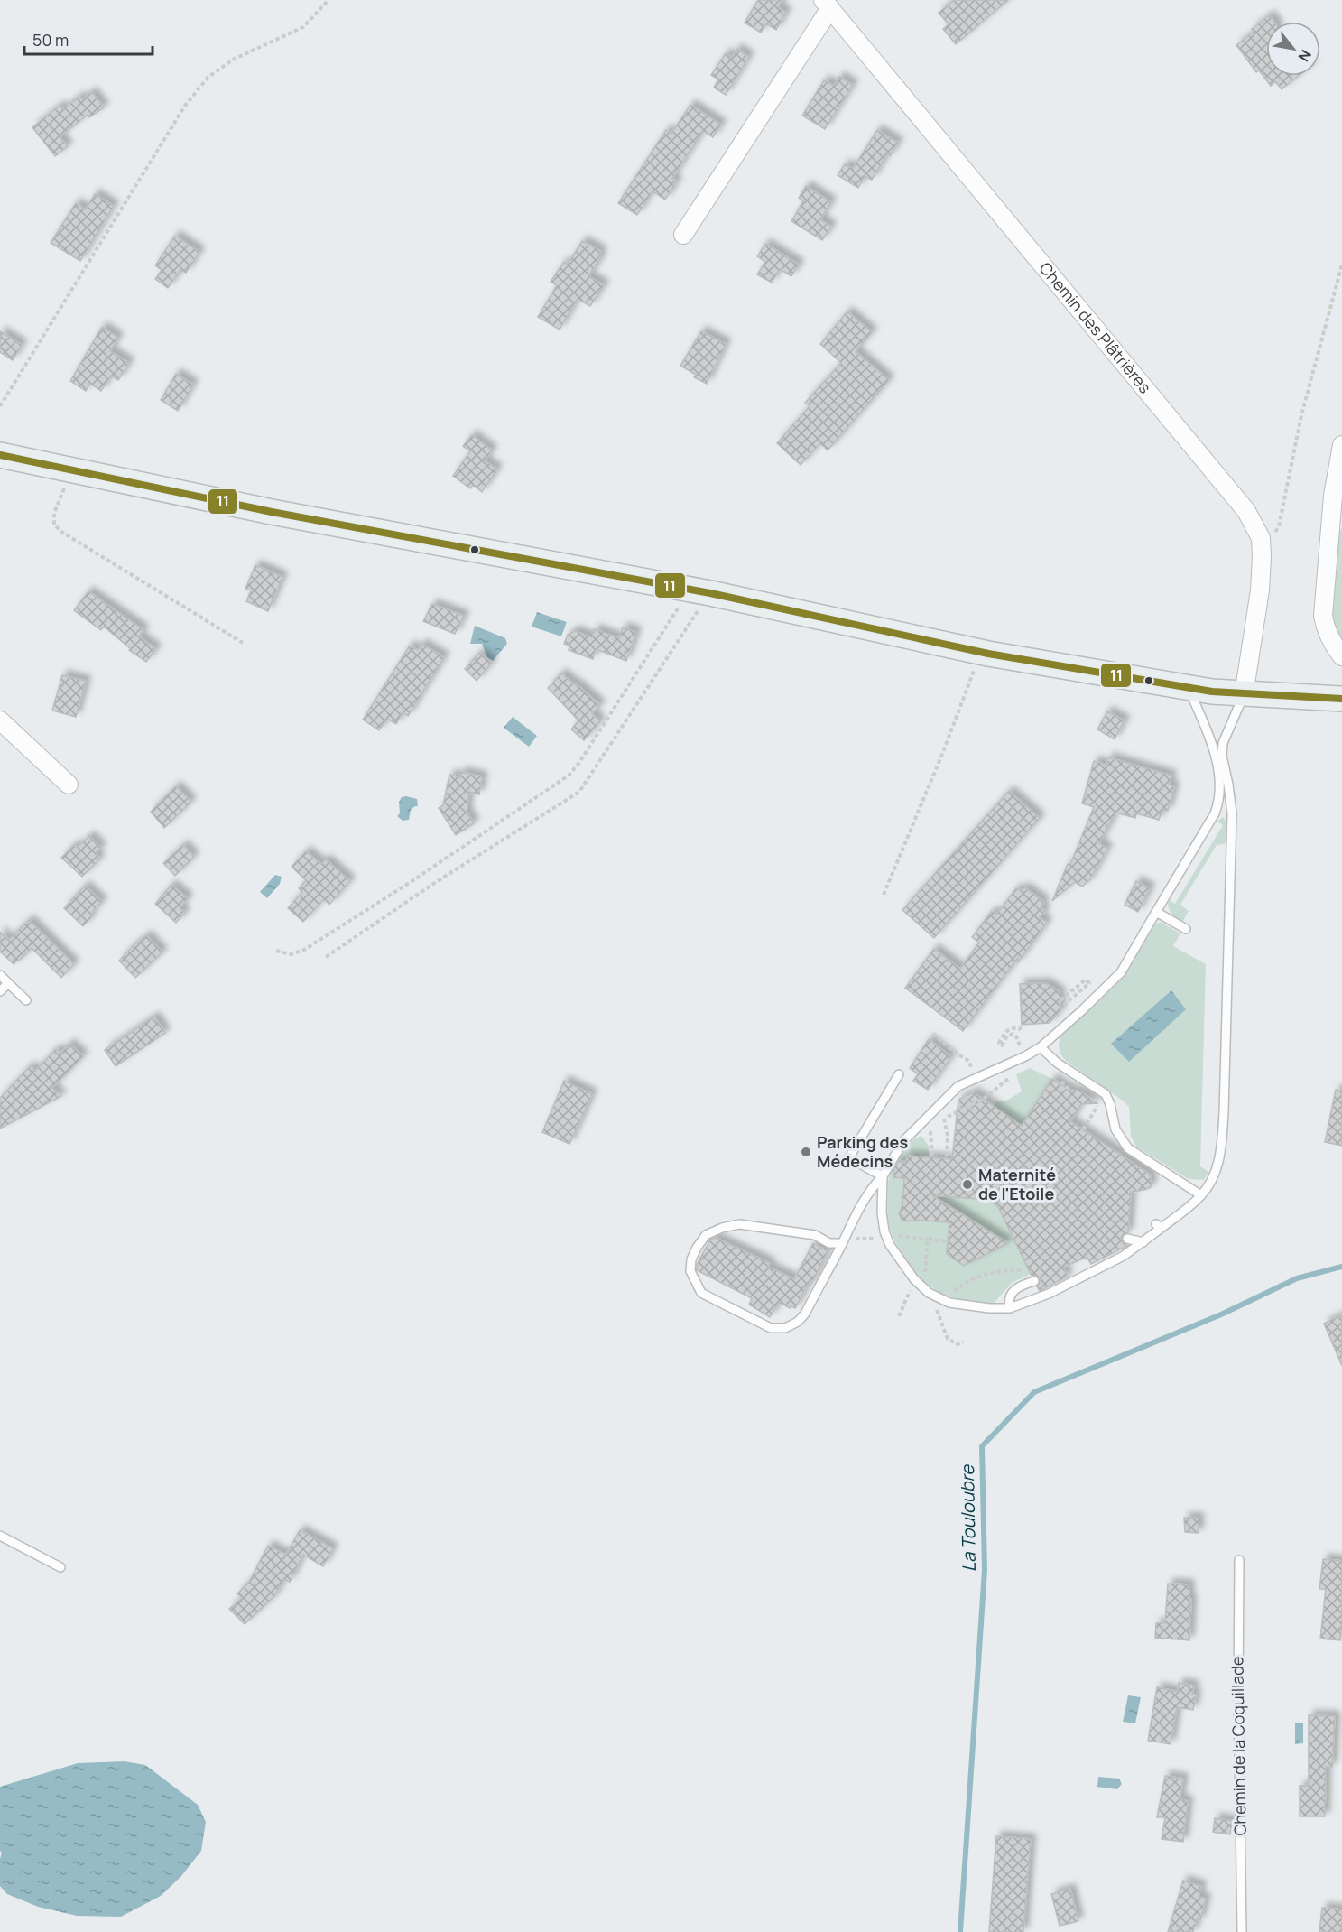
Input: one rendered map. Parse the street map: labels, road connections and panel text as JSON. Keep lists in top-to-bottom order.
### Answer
{
  "streets": {
    "street": ["Chemin des Plâtrières"],
    "lane": ["Chemin de la Coquillade"]
  },
  "water": ["La Touloubre"],
  "places": ["Parking des Médecins", "Maternité de l'Etoile"],
  "lines": ["transit line 11"],
  "scale_bar": "50 m",
  "north": "bottom right"
}
